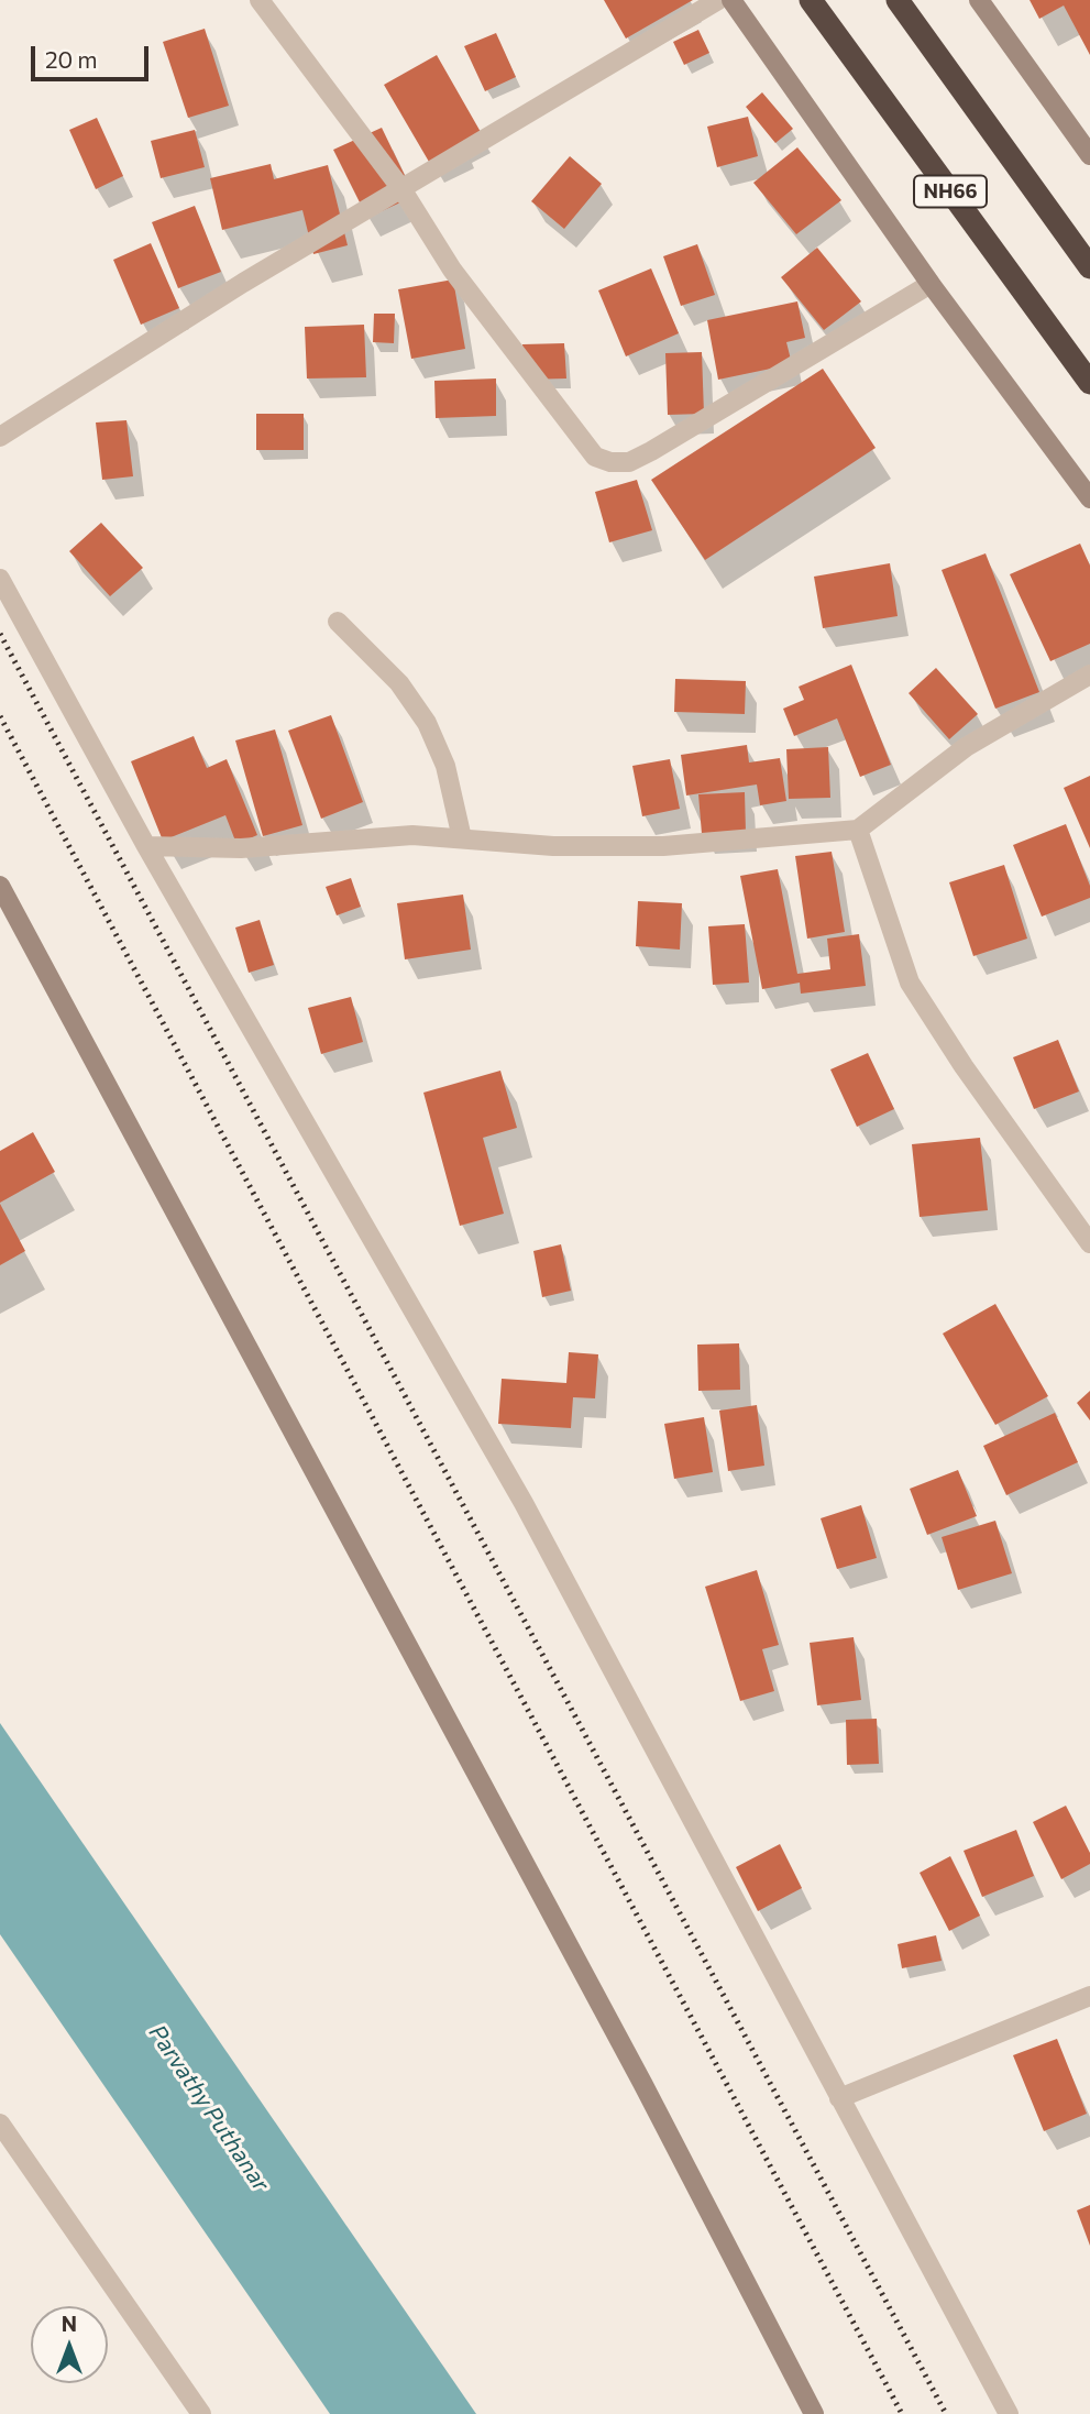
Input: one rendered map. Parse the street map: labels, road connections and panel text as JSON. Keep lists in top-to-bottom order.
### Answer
{
  "streets": {
    "highway": ["NH66"]
  },
  "water": ["Parvathy Puthanar"],
  "scale_bar": "20 m",
  "north": "top"
}
